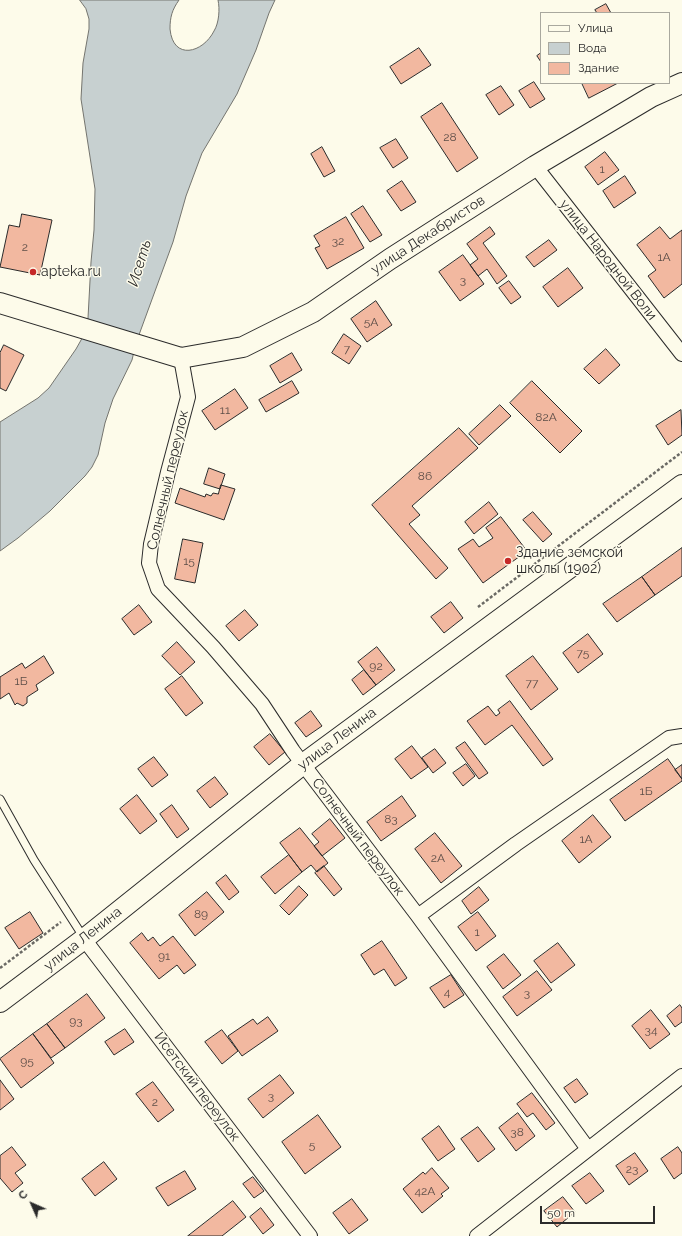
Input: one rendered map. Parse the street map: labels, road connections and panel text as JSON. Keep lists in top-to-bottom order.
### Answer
{
  "streets": {
    "street": [
      "улица Декабристов",
      "улица Народной Воли",
      "Солнечный переулок",
      "улица Ленина",
      "Исетский переулок"
    ]
  },
  "crossings": [
    ["улица Декабристов", "улица Народной Воли"],
    ["улица Декабристов", "Солнечный переулок"],
    ["Солнечный переулок", "улица Ленина"],
    ["улица Ленина", "Исетский переулок"]
  ],
  "water": ["Исеть"],
  "places": ["apteka.ru", "Здание земской школы (1902)"],
  "house_numbers": [
    "28",
    "1",
    "32",
    "2",
    "1А",
    "3",
    "5А",
    "7",
    "11",
    "82А",
    "86",
    "15",
    "75",
    "92",
    "1Б",
    "77",
    "1Б",
    "83",
    "1А",
    "2А",
    "89",
    "1",
    "91",
    "4",
    "3",
    "93",
    "34",
    "95",
    "3",
    "2",
    "38",
    "5",
    "23",
    "42А"
  ],
  "legend": ["Улица", "Вода", "Здание"],
  "scale_bar": "50 m",
  "north": "top left"
}
